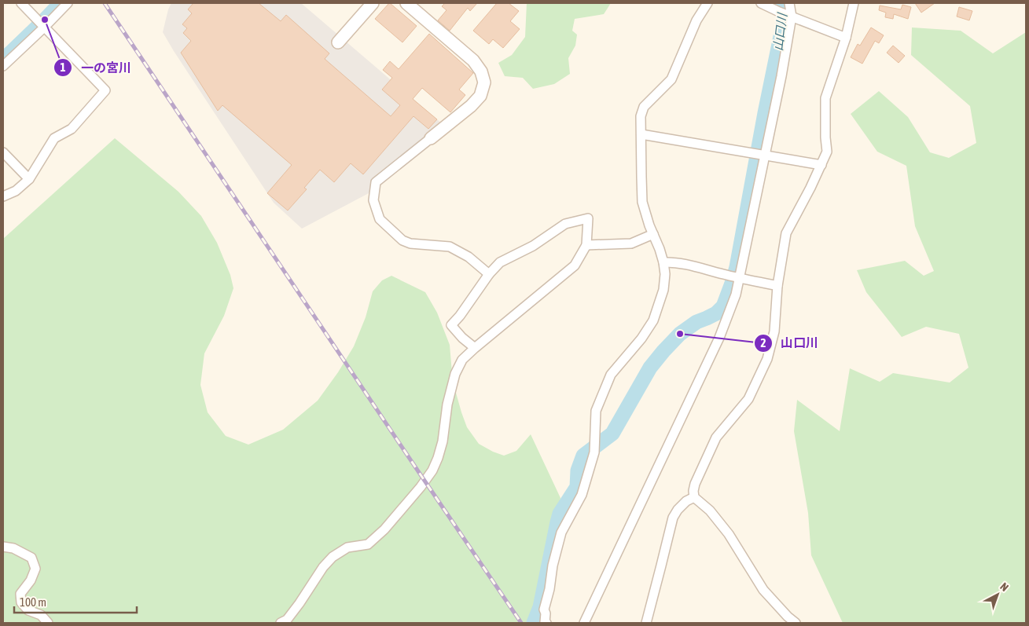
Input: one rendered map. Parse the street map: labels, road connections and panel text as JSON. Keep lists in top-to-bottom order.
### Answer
{
  "water": ["山口川"],
  "places": ["一の宮川", "山口川"],
  "scale_bar": "100 m",
  "north": "top right"
}
